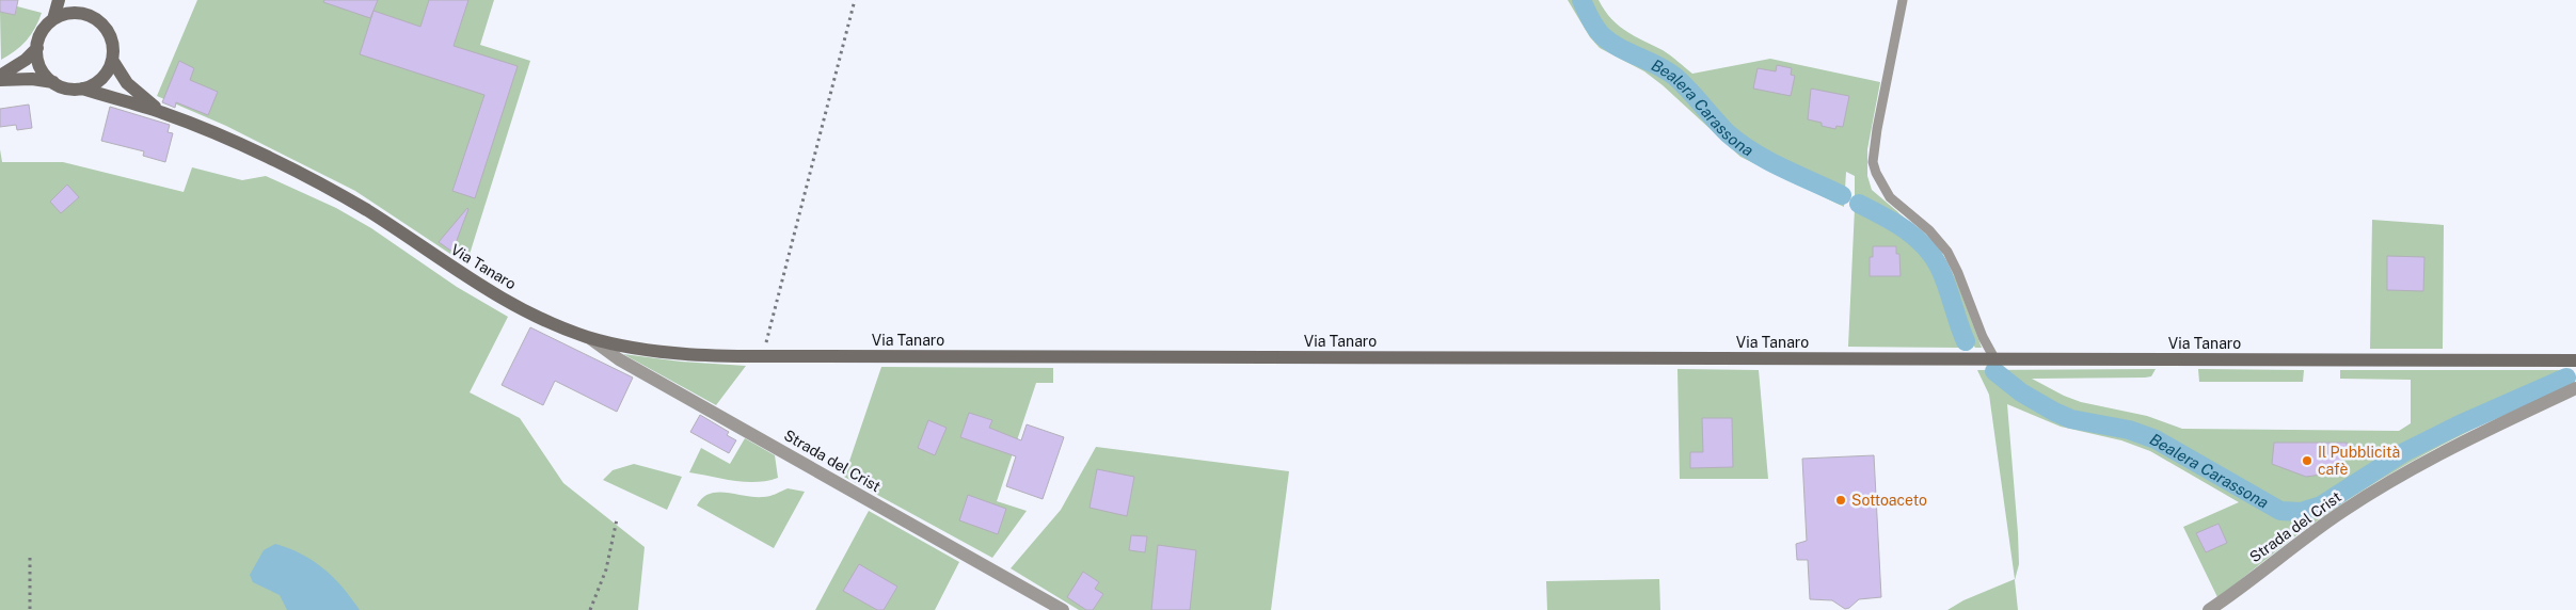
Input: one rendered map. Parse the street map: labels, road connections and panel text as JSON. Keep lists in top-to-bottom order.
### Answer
{
  "streets": {
    "main road": ["Via Tanaro"],
    "street": ["Strada del Crist"]
  },
  "crossings": [
    ["Via Tanaro", "Strada del Crist"]
  ],
  "water": ["Bealera Carassona"],
  "places": ["Il Pubblicità cafè", "Sottoaceto"]
}
